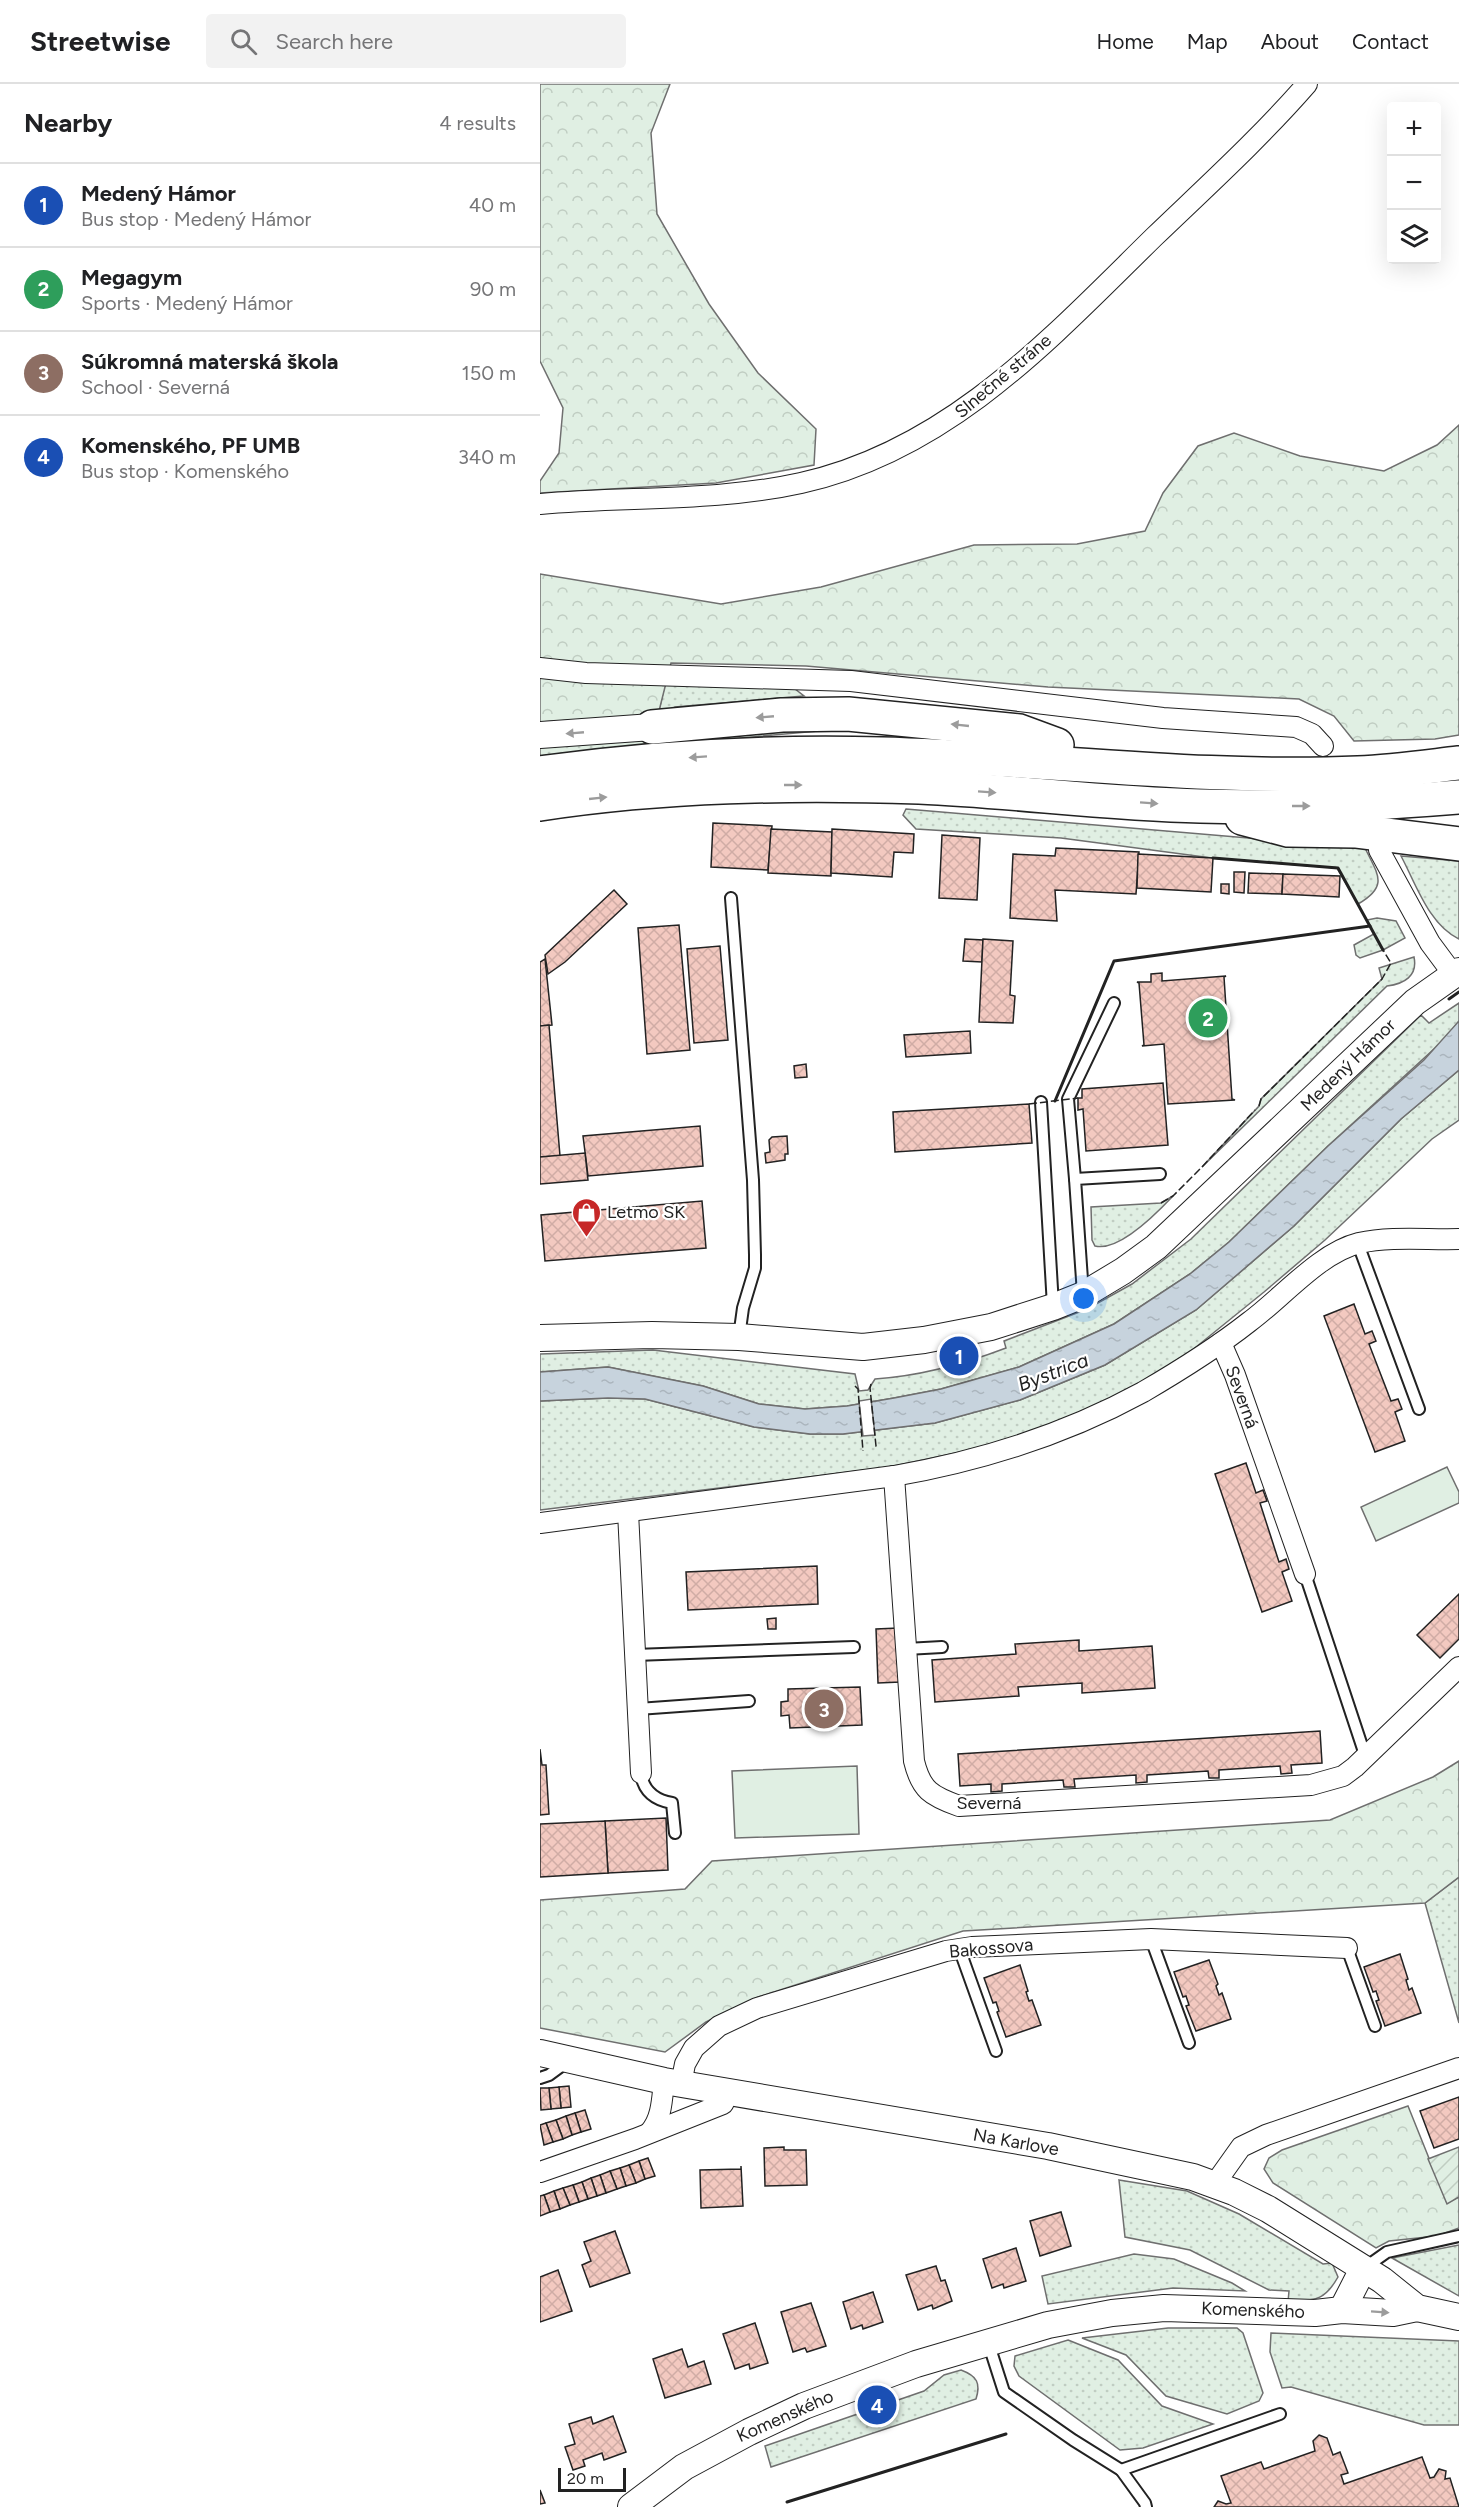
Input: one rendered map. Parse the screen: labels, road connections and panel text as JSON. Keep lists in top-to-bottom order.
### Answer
{
  "streets": {
    "street": [
      "Slnečné stráne",
      "Medený Hámor",
      "Severná",
      "Bakossova",
      "Na Karlove",
      "Komenského"
    ]
  },
  "crossings": [
    ["Bakossova", "Na Karlove"],
    ["Na Karlove", "Komenského"]
  ],
  "water": ["Bystrica"],
  "places": {
    "shop": ["Letmo SK"]
  },
  "scale_bar": "20 m",
  "page": {
    "header": "Streetwise",
    "search": "Search here",
    "nav": [
      "Home",
      "Map",
      "About",
      "Contact"
    ],
    "heading": ["Nearby", "4 results"],
    "map_buttons": ["+", "−"],
    "list": [
      {
        "mark": "1",
        "name": "Medený Hámor",
        "note": "Bus stop · Medený Hámor",
        "value": "40 m"
      },
      {
        "mark": "2",
        "name": "Megagym",
        "note": "Sports · Medený Hámor",
        "value": "90 m"
      },
      {
        "mark": "3",
        "name": "Súkromná materská škola",
        "note": "School · Severná",
        "value": "150 m"
      },
      {
        "mark": "4",
        "name": "Komenského, PF UMB",
        "note": "Bus stop · Komenského",
        "value": "340 m"
      }
    ],
    "pins": [
      "2",
      "1",
      "3",
      "4"
    ],
    "scale": "20 m"
  }
}
